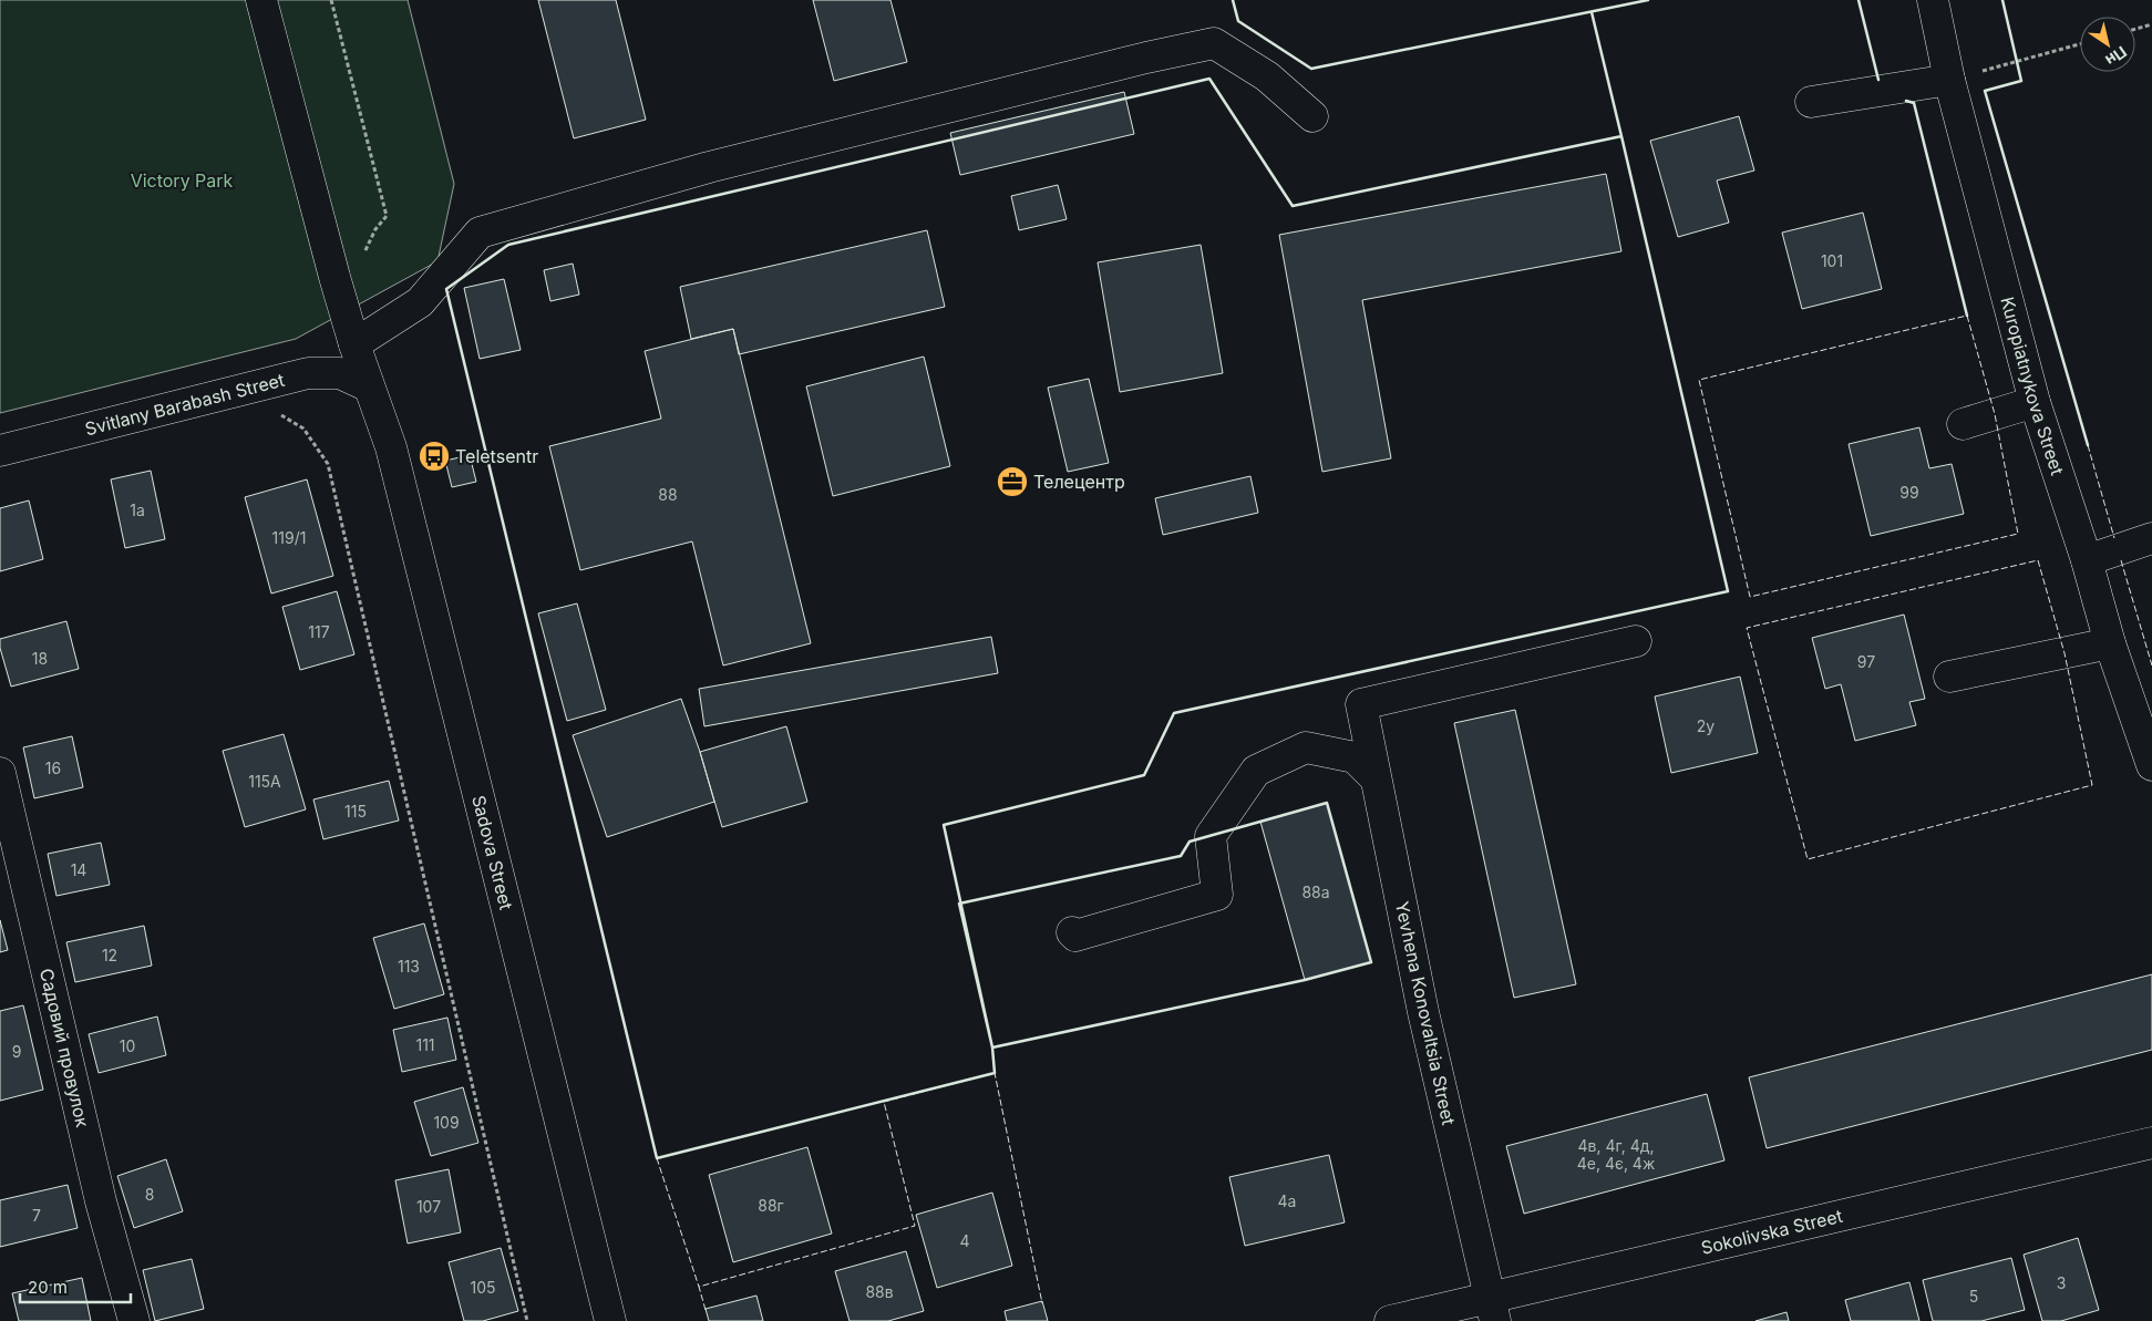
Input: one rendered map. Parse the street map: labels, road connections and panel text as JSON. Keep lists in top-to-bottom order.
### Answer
{
  "streets": {
    "street": [
      "Kuropiatnykova Street",
      "Svitlany Barabash Street",
      "Sadova Street",
      "Yevhena Konovaltsia Street",
      "Садовий провулок",
      "Sokolivska Street"
    ]
  },
  "crossings": [
    ["Svitlany Barabash Street", "Sadova Street"],
    ["Yevhena Konovaltsia Street", "Sokolivska Street"]
  ],
  "parks": ["Victory Park"],
  "places": {
    "bus stop": ["Teletsentr"],
    "office": ["Телецентр"]
  },
  "house_numbers": [
    "101",
    "99",
    "88",
    "1а",
    "119/1",
    "117",
    "18",
    "97",
    "2у",
    "16",
    "115А",
    "115",
    "14",
    "88а",
    "12",
    "113",
    "111",
    "10",
    "9",
    "109",
    "4в, 4г, 4д, 4е, 4є, 4ж",
    "8",
    "4а",
    "88г",
    "107",
    "7",
    "4",
    "3",
    "105",
    "88в",
    "5"
  ],
  "scale_bar": "20 m",
  "north": "bottom right"
}
